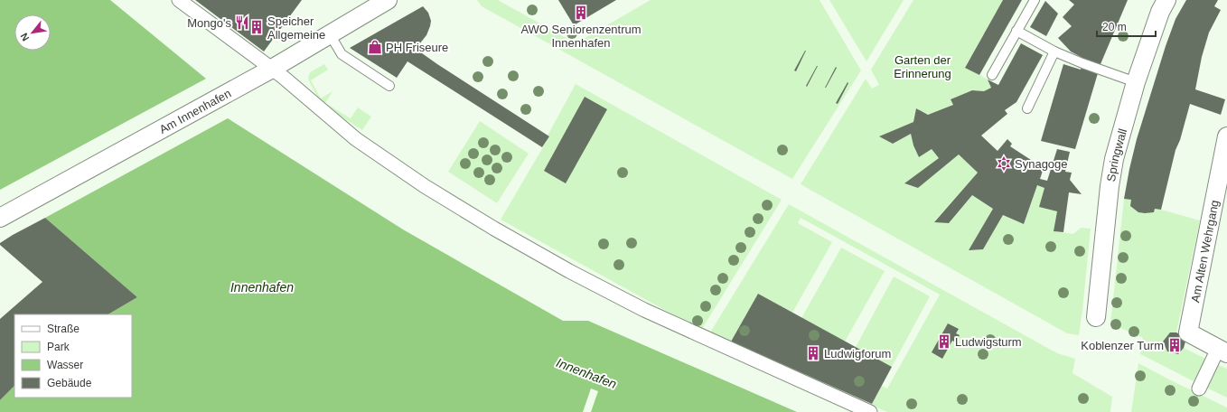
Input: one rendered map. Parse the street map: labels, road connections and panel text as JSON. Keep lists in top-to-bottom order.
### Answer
{
  "streets": {
    "street": ["Am Innenhafen", "Springwall", "Am Alten Wehrgang"]
  },
  "water": ["Innenhafen"],
  "parks": ["Garten der Erinnerung"],
  "places": {
    "building": [
      "AWO Seniorenzentrum Innenhafen",
      "Speicher Allgemeine",
      "Ludwigsturm",
      "Koblenzer Turm",
      "Ludwigforum"
    ],
    "restaurant": ["Mongo's"],
    "shop": ["PH Friseure"],
    "synagogue": ["Synagoge"]
  },
  "legend": [
    "Straße",
    "Park",
    "Wasser",
    "Gebäude"
  ],
  "scale_bar": "20 m",
  "north": "bottom left"
}
